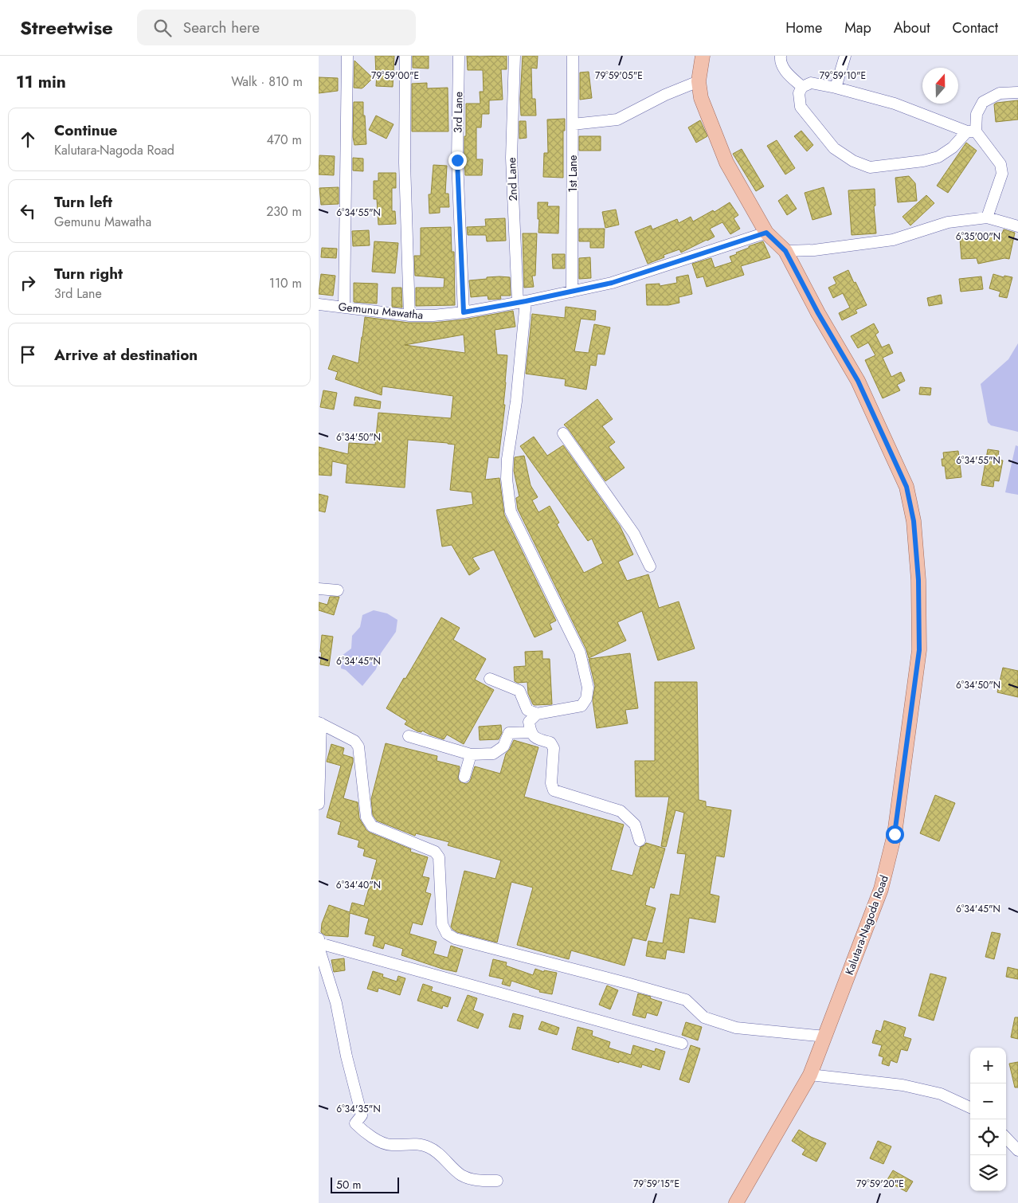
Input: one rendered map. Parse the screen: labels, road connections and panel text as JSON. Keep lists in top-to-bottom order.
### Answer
{
  "streets": {
    "main road": ["Kalutara-Nagoda Road"],
    "street": [
      "3rd Lane",
      "1st Lane",
      "2nd Lane",
      "Gemunu Mawatha"
    ]
  },
  "crossings": [
    ["3rd Lane", "Gemunu Mawatha"],
    ["1st Lane", "Gemunu Mawatha"],
    ["2nd Lane", "Gemunu Mawatha"],
    ["Gemunu Mawatha", "Kalutara-Nagoda Road"]
  ],
  "scale_bar": "50 m",
  "north": "top",
  "page": {
    "header": "Streetwise",
    "search": "Search here",
    "nav": [
      "Home",
      "Map",
      "About",
      "Contact"
    ],
    "heading": ["11 min", "Walk · 810 m"],
    "list": [
      ["Continue", "Kalutara-Nagoda Road", "470 m"],
      ["Turn left", "Gemunu Mawatha", "230 m"],
      ["Turn right", "3rd Lane", "110 m"],
      "Arrive at destination"
    ],
    "map_buttons": ["+", "−"],
    "scale": "50 m"
  },
  "coordinates": [
    "79°59'10\"E",
    "79°59'00\"E",
    "79°59'05\"E",
    "6°34'55\"N",
    "6°35'00\"N",
    "6°34'50\"N",
    "6°34'45\"N",
    "6°34'40\"N",
    "6°34'35\"N",
    "79°59'15\"E",
    "79°59'20\"E"
  ]
}
